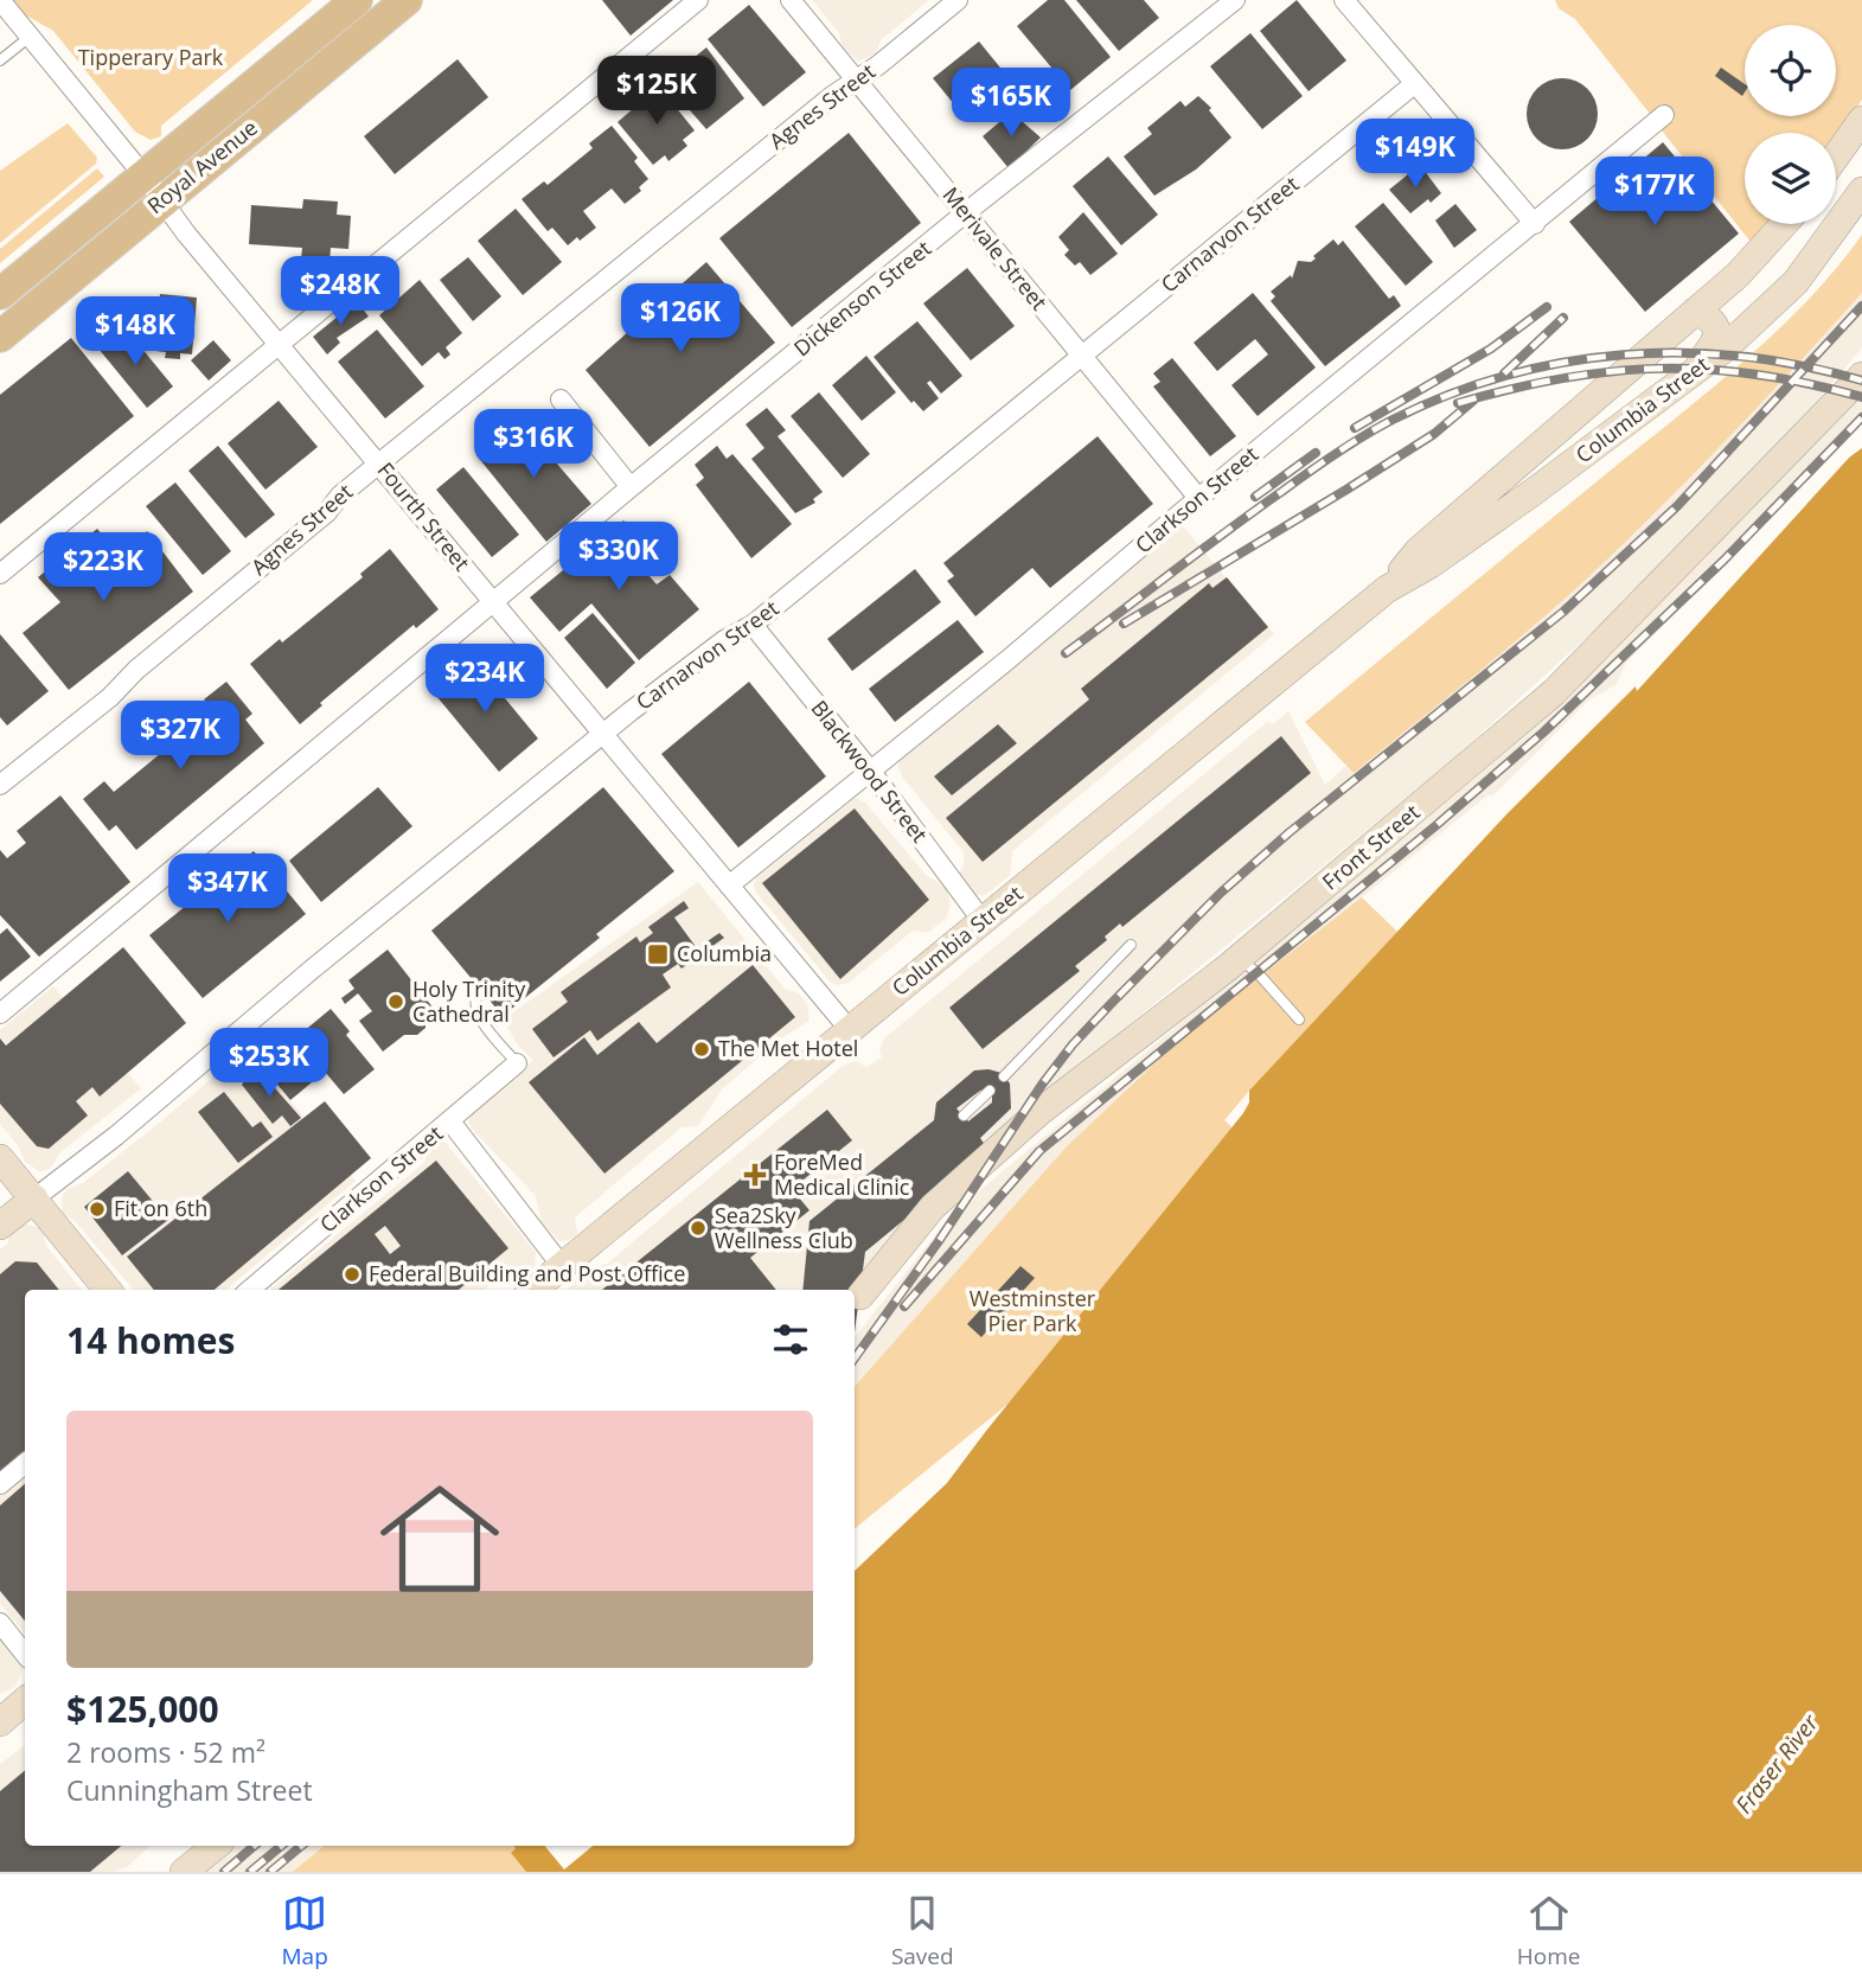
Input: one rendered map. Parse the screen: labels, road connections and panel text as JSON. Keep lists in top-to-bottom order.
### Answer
{
  "streets": {
    "main road": ["Royal Avenue"],
    "street": [
      "Agnes Street",
      "Carnarvon Street",
      "Merivale Street",
      "Dickenson Street",
      "Columbia Street",
      "Clarkson Street",
      "Fourth Street",
      "Blackwood Street",
      "Front Street"
    ]
  },
  "crossings": [
    ["Agnes Street", "Merivale Street"],
    ["Agnes Street", "Fourth Street"],
    ["Royal Avenue", "Fourth Street"],
    ["Carnarvon Street", "Merivale Street"],
    ["Carnarvon Street", "Fourth Street"],
    ["Carnarvon Street", "Blackwood Street"],
    ["Merivale Street", "Dickenson Street"],
    ["Merivale Street", "Clarkson Street"],
    ["Dickenson Street", "Fourth Street"],
    ["Columbia Street", "Fourth Street"],
    ["Columbia Street", "Blackwood Street"],
    ["Clarkson Street", "Fourth Street"],
    ["Clarkson Street", "Blackwood Street"]
  ],
  "water": ["Fraser River"],
  "parks": ["Tipperary Park", "Westminster Pier Park"],
  "places": {
    "transit": ["Columbia"],
    "other": [
      "Holy Trinity Cathedral",
      "The Met Hotel",
      "Fit on 6th",
      "Sea2Sky Wellness Club",
      "Federal Building and Post Office"
    ],
    "health": ["ForeMed Medical Clinic"]
  },
  "page": {
    "price": [
      "$125K",
      "$165K",
      "$149K",
      "$177K",
      "$248K",
      "$126K",
      "$148K",
      "$316K",
      "$330K",
      "$223K",
      "$234K",
      "$327K",
      "$347K",
      "$253K"
    ],
    "heading": "14 homes",
    "list": [
      {
        "name": "$125,000",
        "note": "2 rooms · 52 m² · Cunningham Street"
      }
    ],
    "tabs": ["Map", "Saved", "Home"]
  }
}
